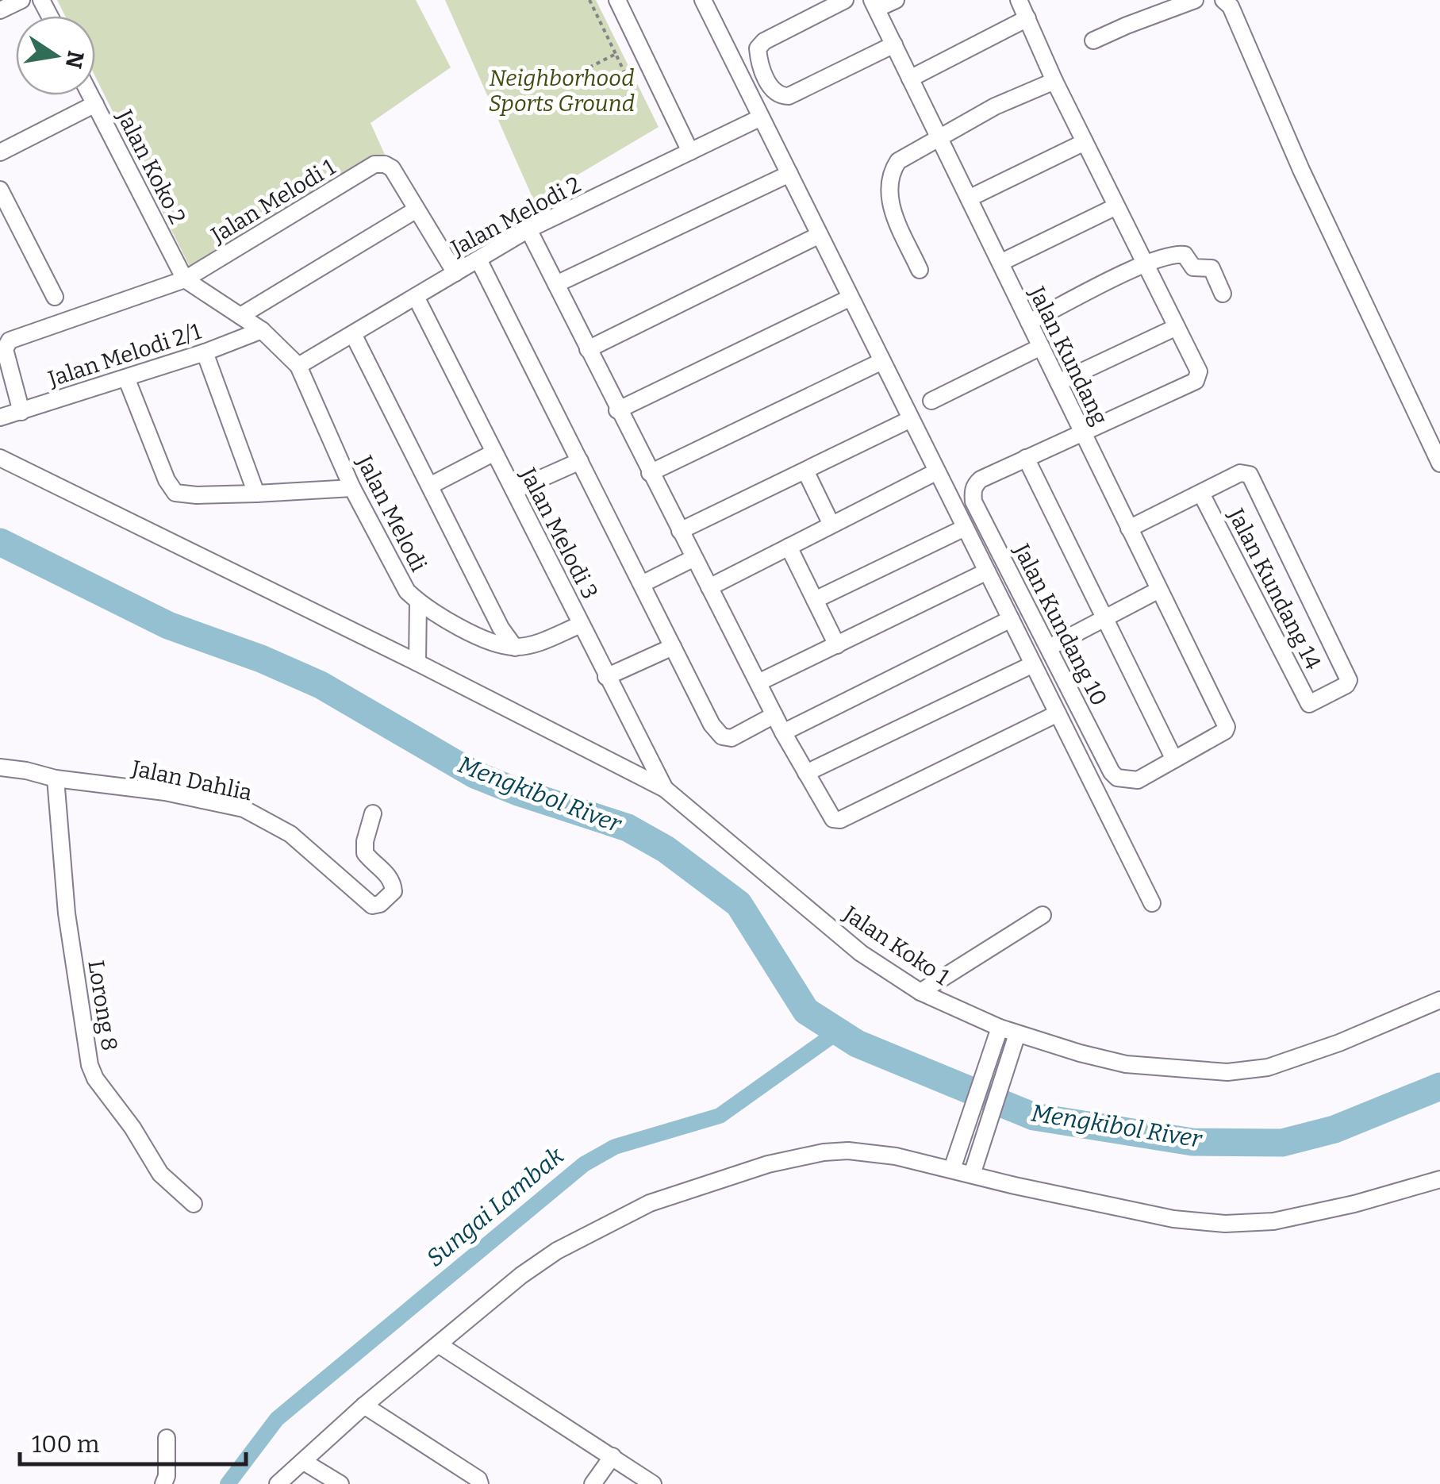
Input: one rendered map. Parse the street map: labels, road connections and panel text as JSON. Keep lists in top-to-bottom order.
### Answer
{
  "streets": {
    "street": [
      "Jalan Koko 2",
      "Jalan Melodi 1",
      "Jalan Melodi 2",
      "Jalan Melodi 2/1",
      "Jalan Kundang",
      "Jalan Melodi",
      "Jalan Melodi 3",
      "Jalan Kundang 14",
      "Jalan Kundang 10",
      "Jalan Dahlia",
      "Jalan Koko 1",
      "Lorong 8"
    ]
  },
  "crossings": [
    ["Jalan Koko 2", "Jalan Melodi 1"],
    ["Jalan Melodi 1", "Jalan Melodi 2/1"],
    ["Jalan Melodi 2", "Jalan Melodi"],
    ["Jalan Melodi 2", "Jalan Melodi 3"],
    ["Jalan Kundang", "Jalan Kundang 10"],
    ["Jalan Melodi 3", "Jalan Koko 1"],
    ["Jalan Dahlia", "Lorong 8"]
  ],
  "water": ["Mengkibol River", "Sungai Lambak"],
  "parks": ["Neighborhood Sports Ground"],
  "scale_bar": "100 m",
  "north": "right"
}
